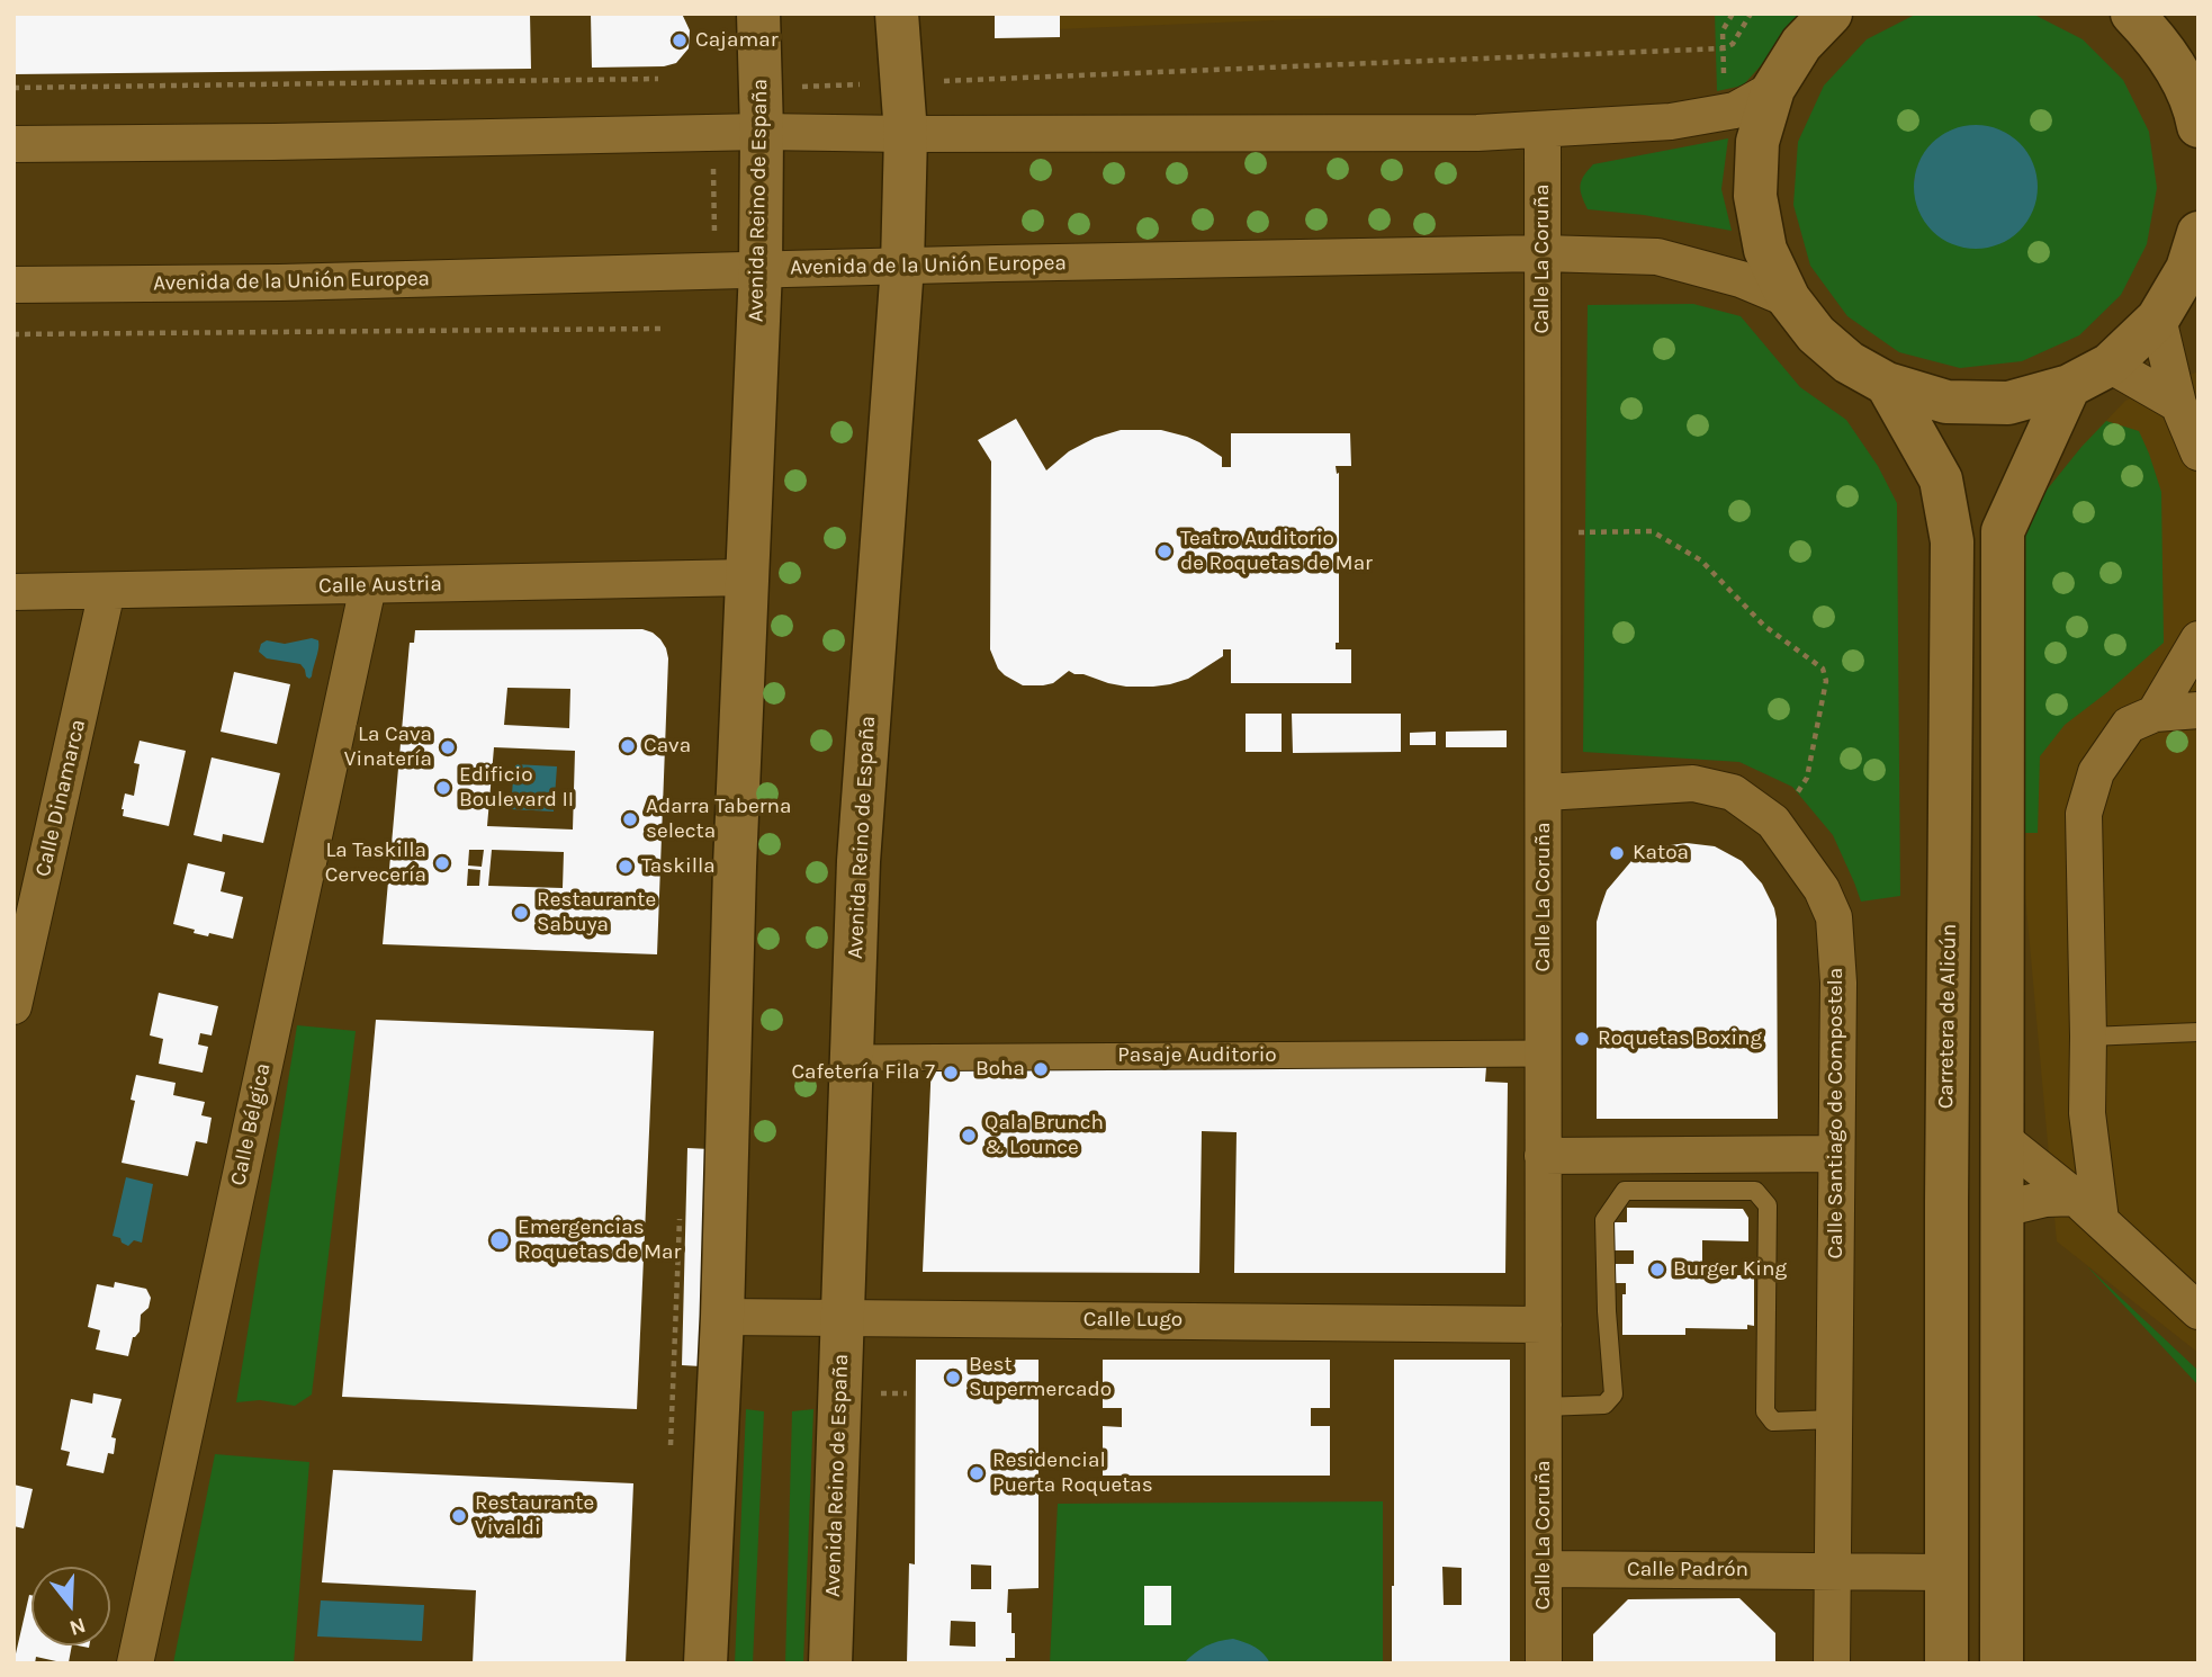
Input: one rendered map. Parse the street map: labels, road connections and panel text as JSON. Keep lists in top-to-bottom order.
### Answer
{
  "streets": {
    "main road": ["Avenida Reino de España", "Carretera de Alicún"],
    "street": [
      "Calle La Coruña",
      "Avenida de la Unión Europea",
      "Calle Austria",
      "Calle Dinamarca",
      "Pasaje Auditorio",
      "Calle Santiago de Compostela",
      "Calle Bélgica",
      "Calle Lugo",
      "Calle Padrón"
    ]
  },
  "crossings": [
    ["Avenida Reino de España", "Avenida de la Unión Europea"],
    ["Avenida Reino de España", "Calle Austria"],
    ["Avenida Reino de España", "Pasaje Auditorio"],
    ["Avenida Reino de España", "Calle Lugo"],
    ["Calle La Coruña", "Avenida de la Unión Europea"],
    ["Calle La Coruña", "Pasaje Auditorio"],
    ["Calle La Coruña", "Calle Santiago de Compostela"],
    ["Calle La Coruña", "Calle Lugo"],
    ["Calle La Coruña", "Calle Padrón"],
    ["Calle Austria", "Calle Dinamarca"],
    ["Calle Austria", "Calle Bélgica"],
    ["Carretera de Alicún", "Calle Padrón"],
    ["Calle Santiago de Compostela", "Calle Padrón"]
  ],
  "places": [
    "Cajamar",
    "Teatro Auditorio de Roquetas de Mar",
    "Cava",
    "La Cava Vinatería",
    "Edificio Boulevard II",
    "Adarra Taberna selecta",
    "Katoa",
    "La Taskilla Cervecería",
    "Taskilla",
    "Restaurante Sabuya",
    "Roquetas Boxing",
    "Boha",
    "Cafetería Fila 7",
    "Qala Brunch & Lounce",
    "Emergencias Roquetas de Mar",
    "Burger King",
    "Best Supermercado",
    "Residencial Puerta Roquetas",
    "Restaurante Vivaldi"
  ],
  "north": "bottom"
}
